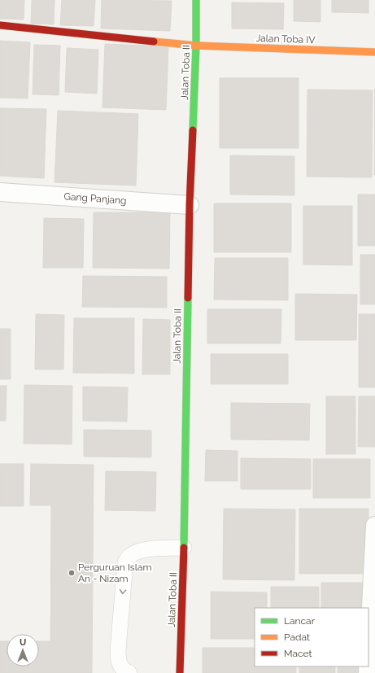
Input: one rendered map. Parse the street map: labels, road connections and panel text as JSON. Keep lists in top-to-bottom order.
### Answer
{
  "streets": {
    "street": ["Jalan Toba IV", "Jalan Toba II", "Gang Panjang"]
  },
  "crossings": [
    ["Jalan Toba IV", "Jalan Toba II"],
    ["Jalan Toba II", "Gang Panjang"]
  ],
  "places": ["Perguruan Islam An - Nizam"],
  "legend": ["Lancar", "Padat", "Macet"],
  "north": "top"
}
